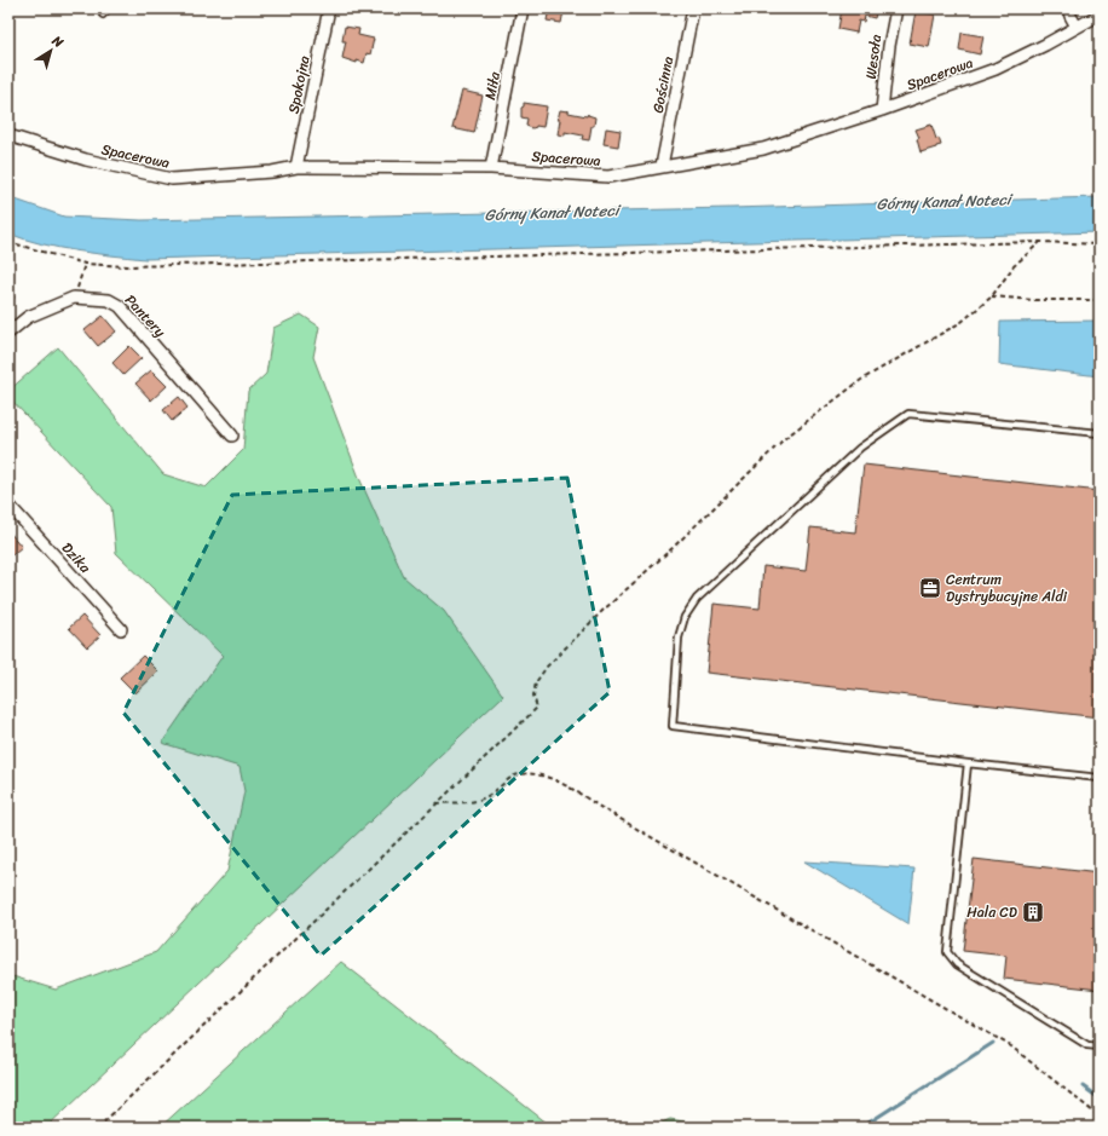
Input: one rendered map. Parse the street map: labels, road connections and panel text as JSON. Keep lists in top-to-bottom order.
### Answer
{
  "streets": {
    "street": [
      "Wesoła",
      "Spacerowa",
      "Spokojna",
      "Gościnna",
      "Miła",
      "Pantery",
      "Dzika"
    ]
  },
  "crossings": [
    ["Wesoła", "Spacerowa"],
    ["Spacerowa", "Spokojna"],
    ["Spacerowa", "Gościnna"],
    ["Spacerowa", "Miła"]
  ],
  "water": ["Górny Kanał Noteci"],
  "places": {
    "office": ["Centrum Dystrybucyjne Aldi"],
    "building": ["Hala CD"]
  },
  "north": "top right"
}
